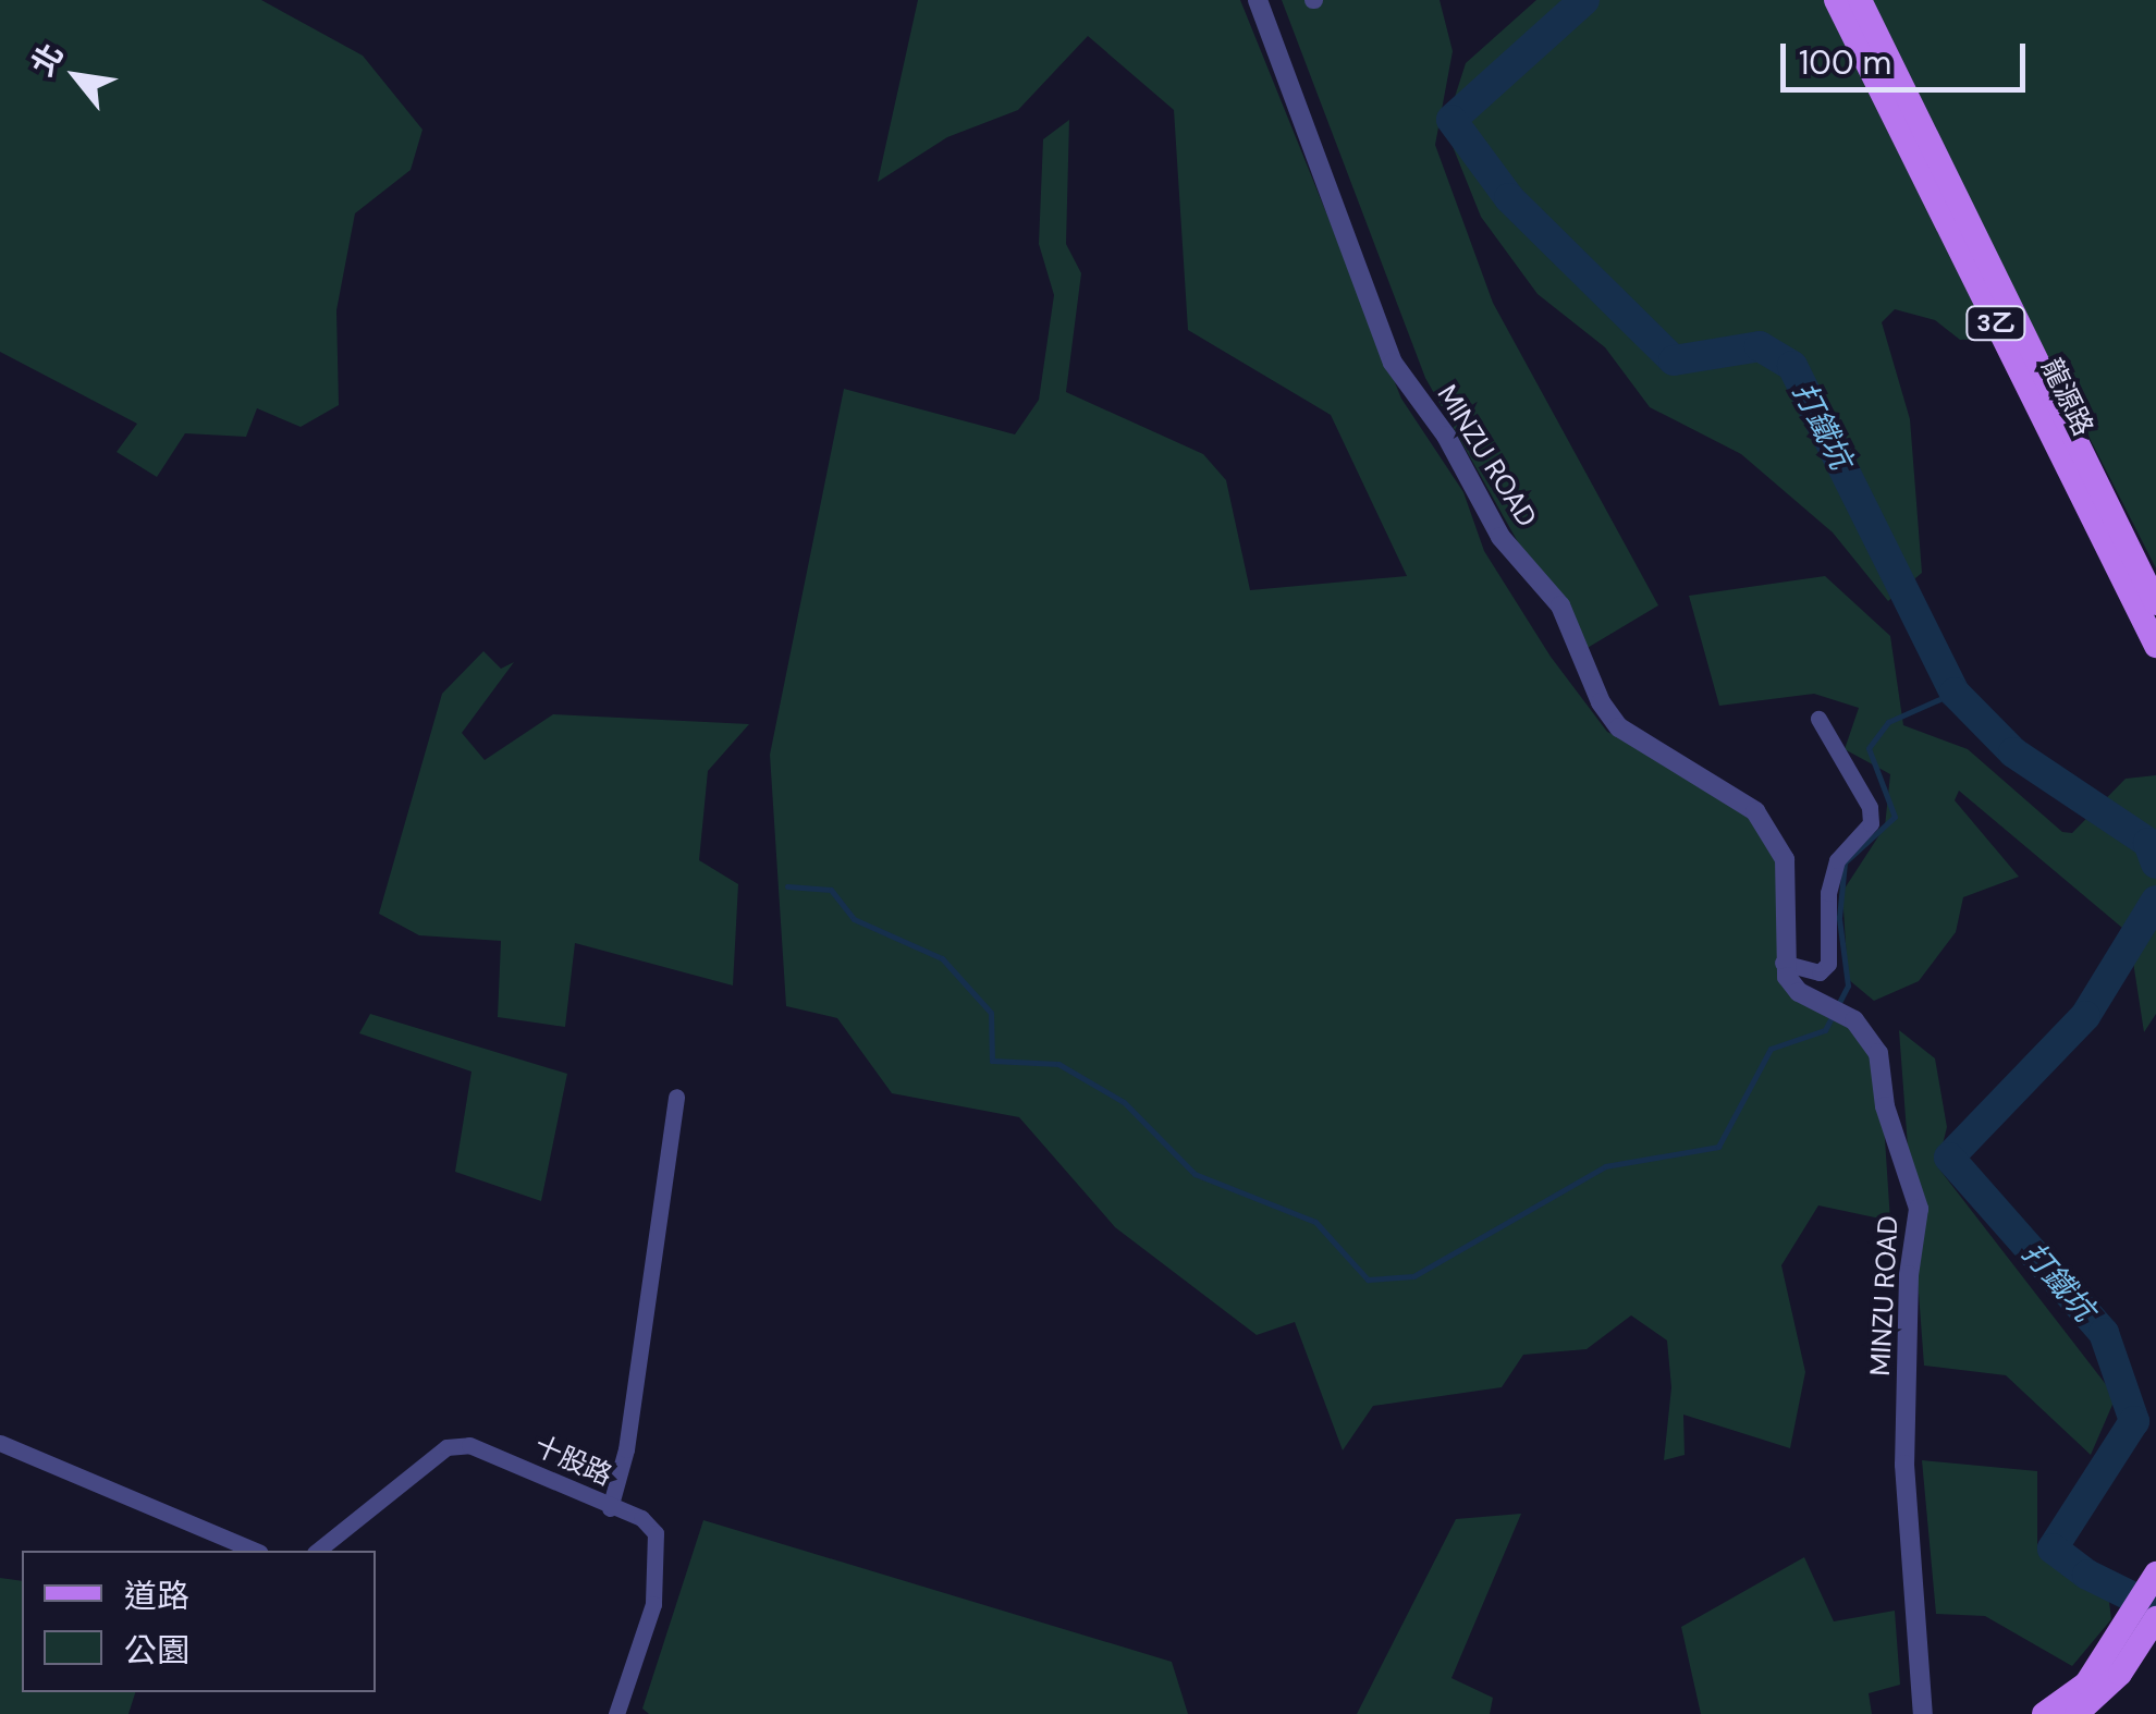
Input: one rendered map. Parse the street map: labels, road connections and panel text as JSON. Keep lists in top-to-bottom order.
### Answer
{
  "streets": {
    "main road": ["3乙", "龍源路"],
    "street": ["MINZU ROAD", "十股路"]
  },
  "water": ["打鐵坑"],
  "legend": ["道路", "公園"],
  "scale_bar": "100 m",
  "north": "top left"
}
